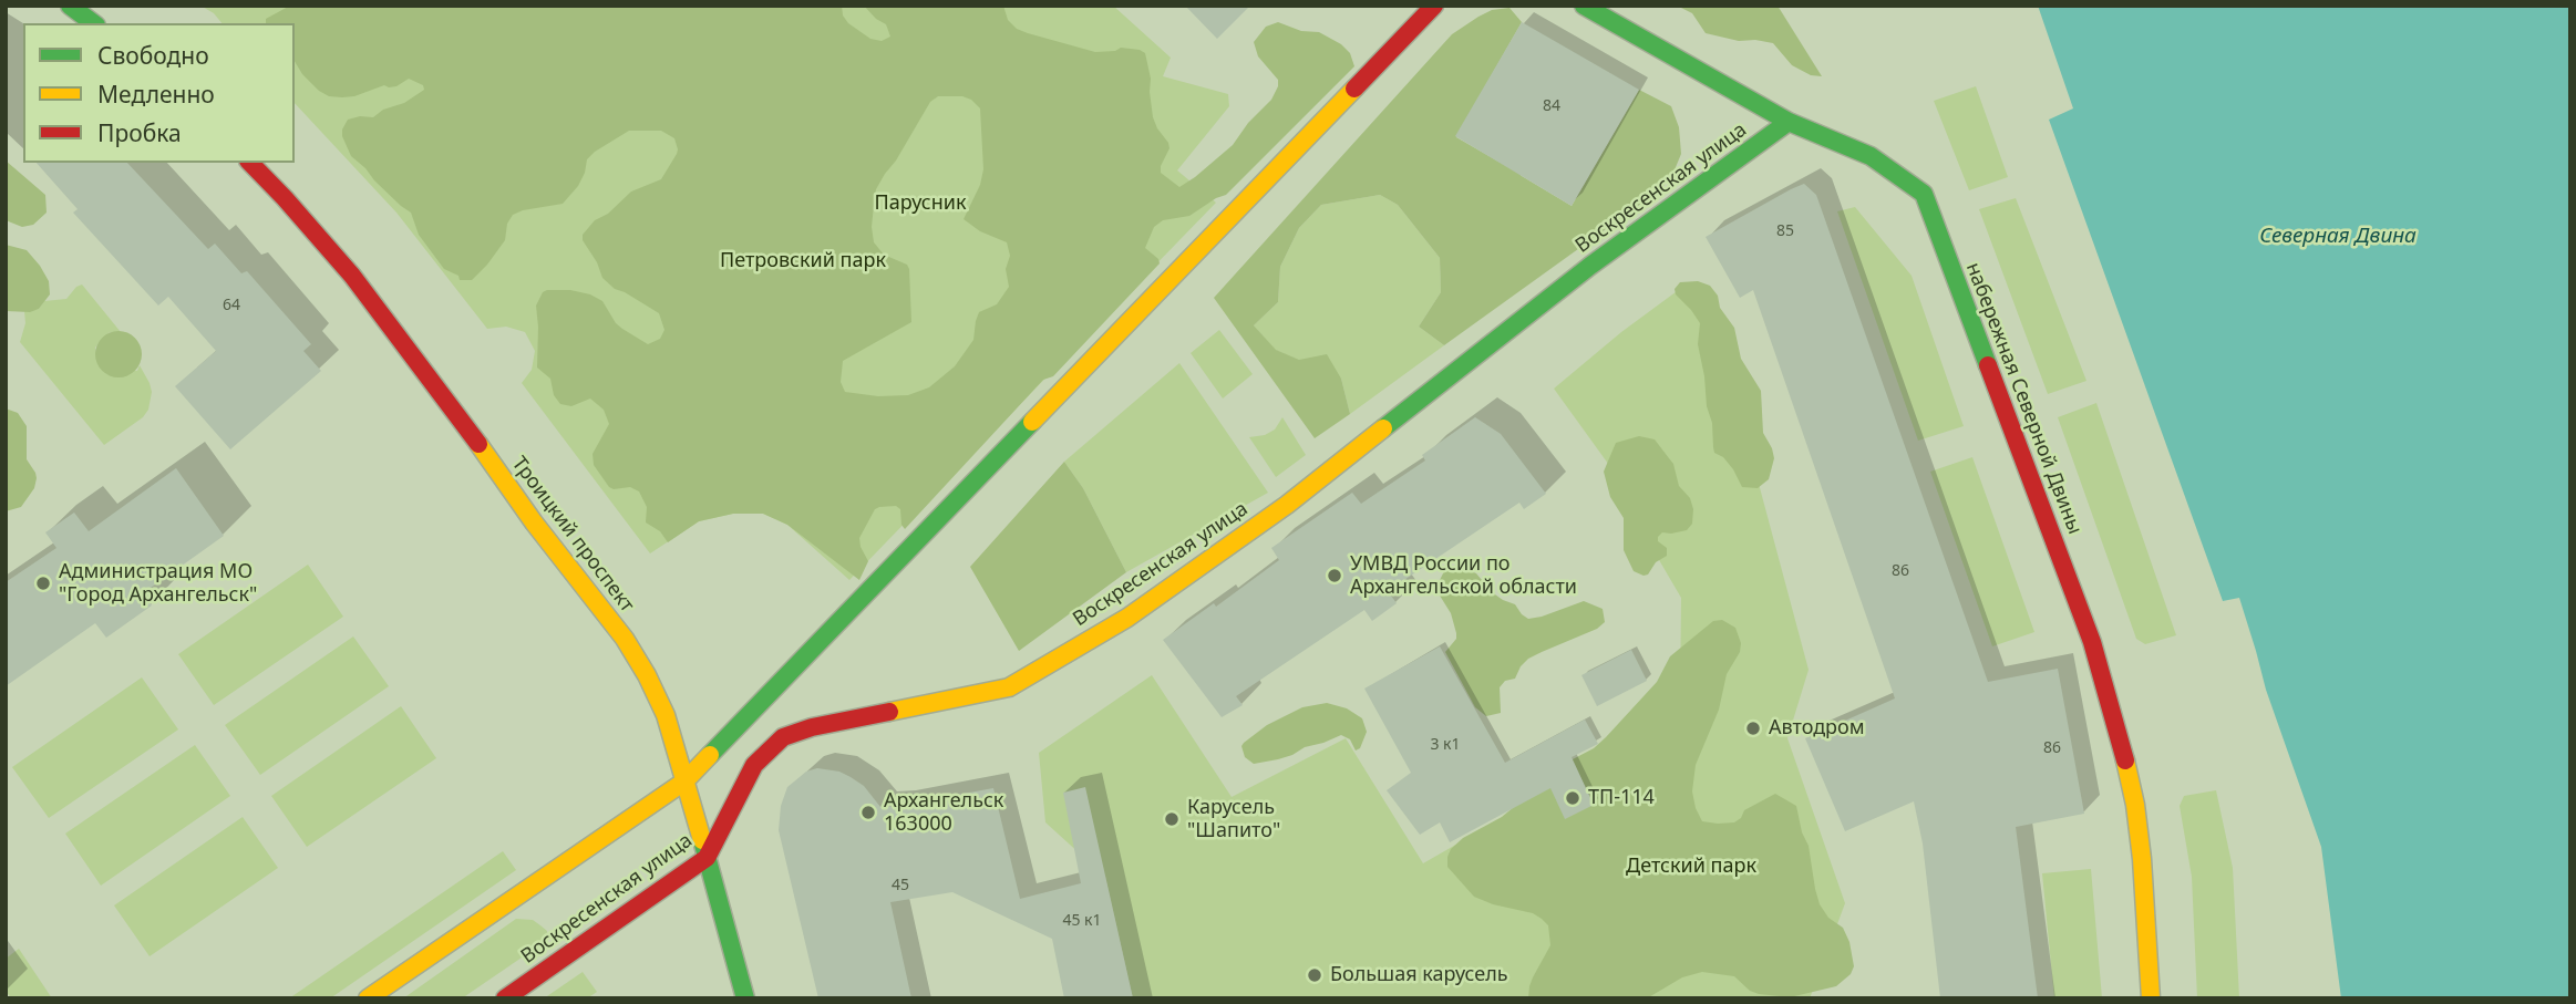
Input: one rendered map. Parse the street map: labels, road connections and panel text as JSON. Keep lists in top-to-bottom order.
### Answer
{
  "streets": {
    "street": ["Воскресенская улица", "набережная Северной Двины", "Троицкий проспект"]
  },
  "crossings": [
    ["Воскресенская улица", "набережная Северной Двины"],
    ["Воскресенская улица", "Троицкий проспект"]
  ],
  "water": ["Северная Двина"],
  "parks": ["Парусник", "Петровский парк", "Детский парк"],
  "places": [
    "УМВД России по Архангельской области",
    "Администрация МО \"Город Архангельск\"",
    "Автодром",
    "ТП-114",
    "Архангельск 163000",
    "Карусель \"Шапито\"",
    "Большая карусель"
  ],
  "house_numbers": [
    "84",
    "85",
    "64",
    "86",
    "3 к1",
    "86",
    "45",
    "45 к1"
  ],
  "legend": ["Свободно", "Медленно", "Пробка"]
}
